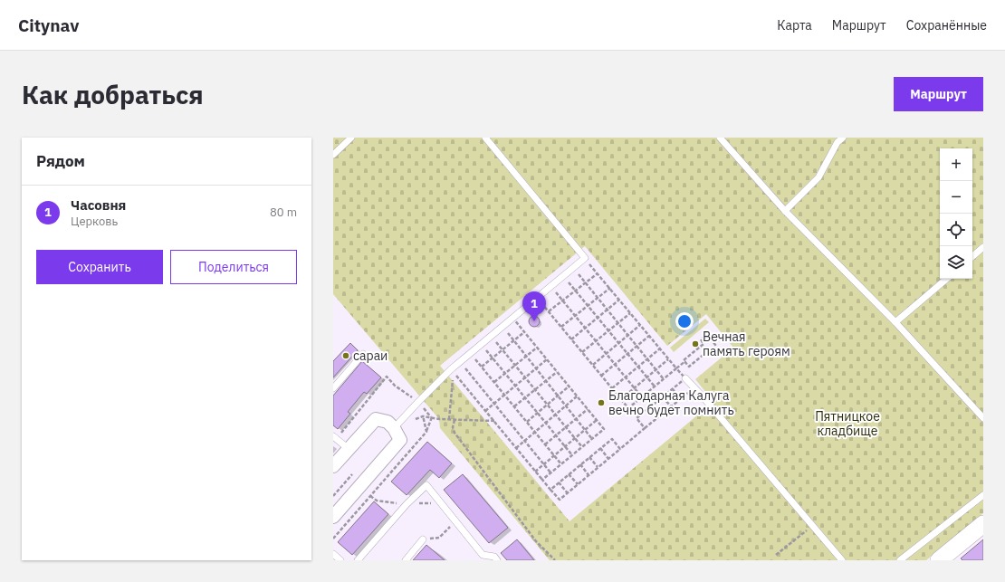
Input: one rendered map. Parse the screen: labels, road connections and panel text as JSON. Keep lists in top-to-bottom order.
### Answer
{
  "parks": ["Пятницкое кладбище"],
  "places": ["Вечная память героям", "сараи", "Благодарная Калуга вечно будет помнить"],
  "page": {
    "header": "Citynav",
    "nav": ["Карта", "Маршрут", "Сохранённые"],
    "buttons": [
      "Маршрут",
      ["Сохранить", "Поделиться"]
    ],
    "title": "Как добраться",
    "heading": "Рядом",
    "map_buttons": ["+", "−"],
    "list": [
      {
        "mark": "1",
        "name": "Часовня",
        "note": "Церковь",
        "value": "80 m"
      }
    ],
    "pins": "1"
  }
}
